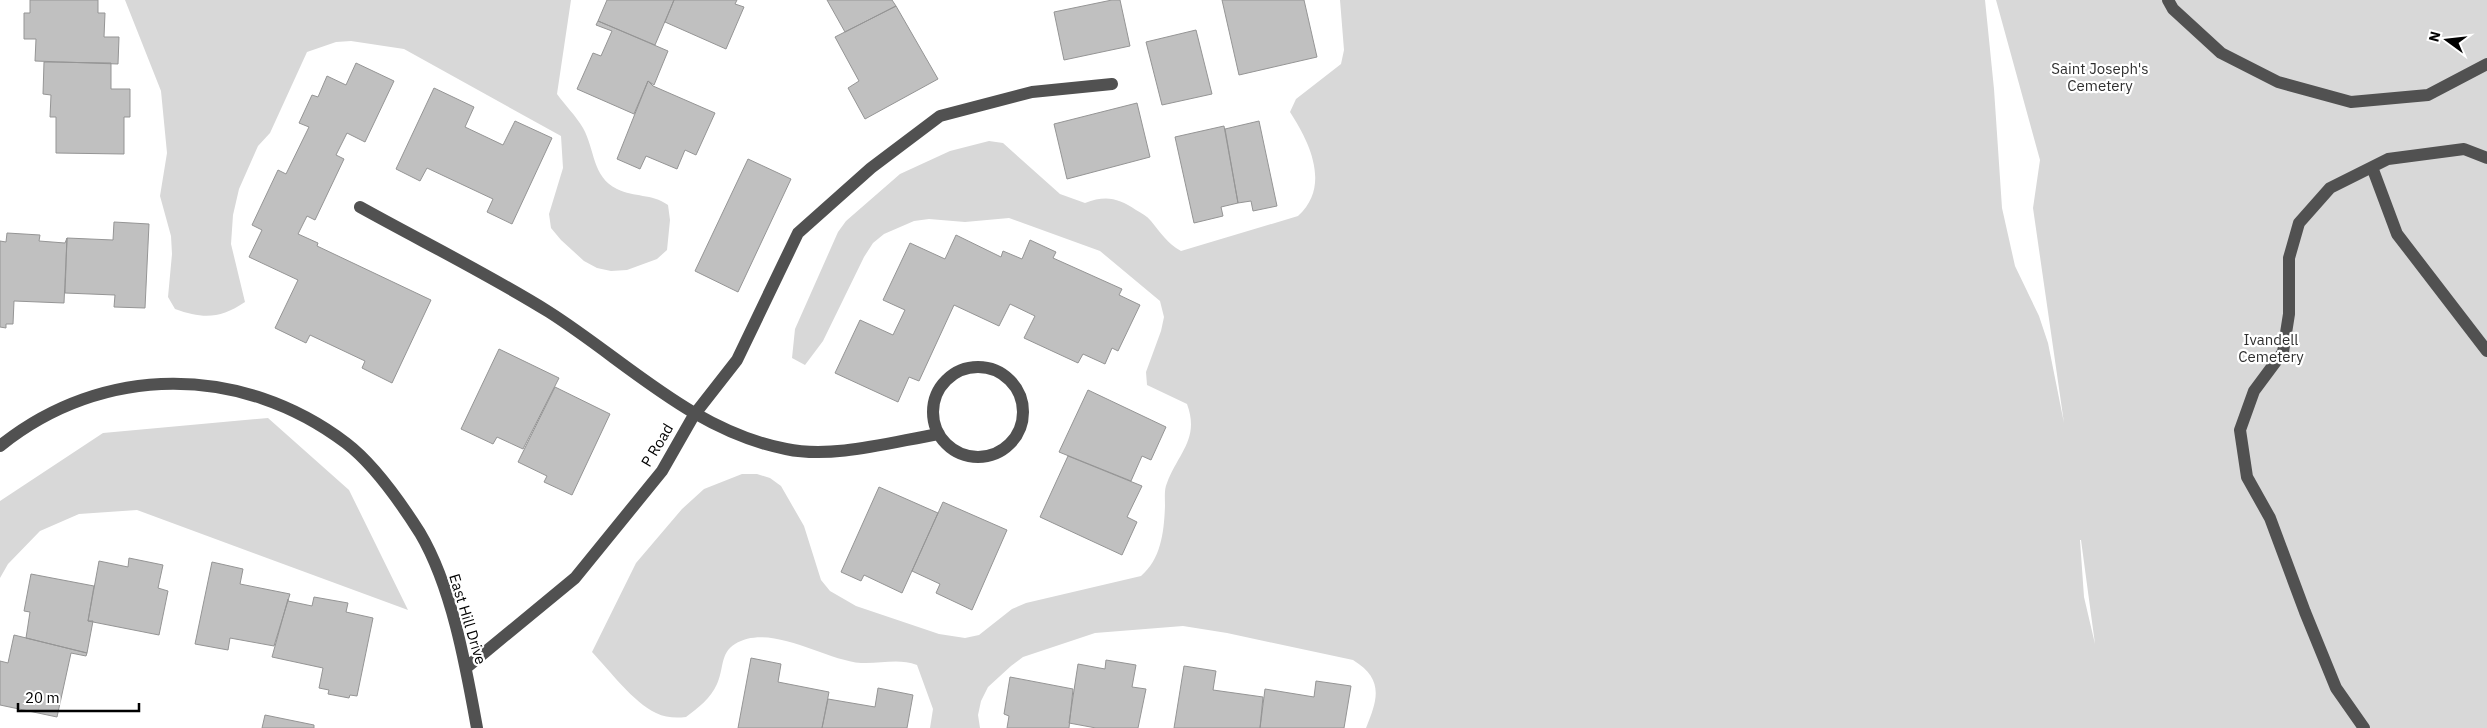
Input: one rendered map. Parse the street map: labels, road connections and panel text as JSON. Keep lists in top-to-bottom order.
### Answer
{
  "streets": {
    "street": ["P Road", "East Hill Drive"]
  },
  "crossings": [
    ["P Road", "East Hill Drive"]
  ],
  "parks": ["Saint Joseph's Cemetery", "Ivandell Cemetery"],
  "scale_bar": "20 m",
  "north": "left"
}
